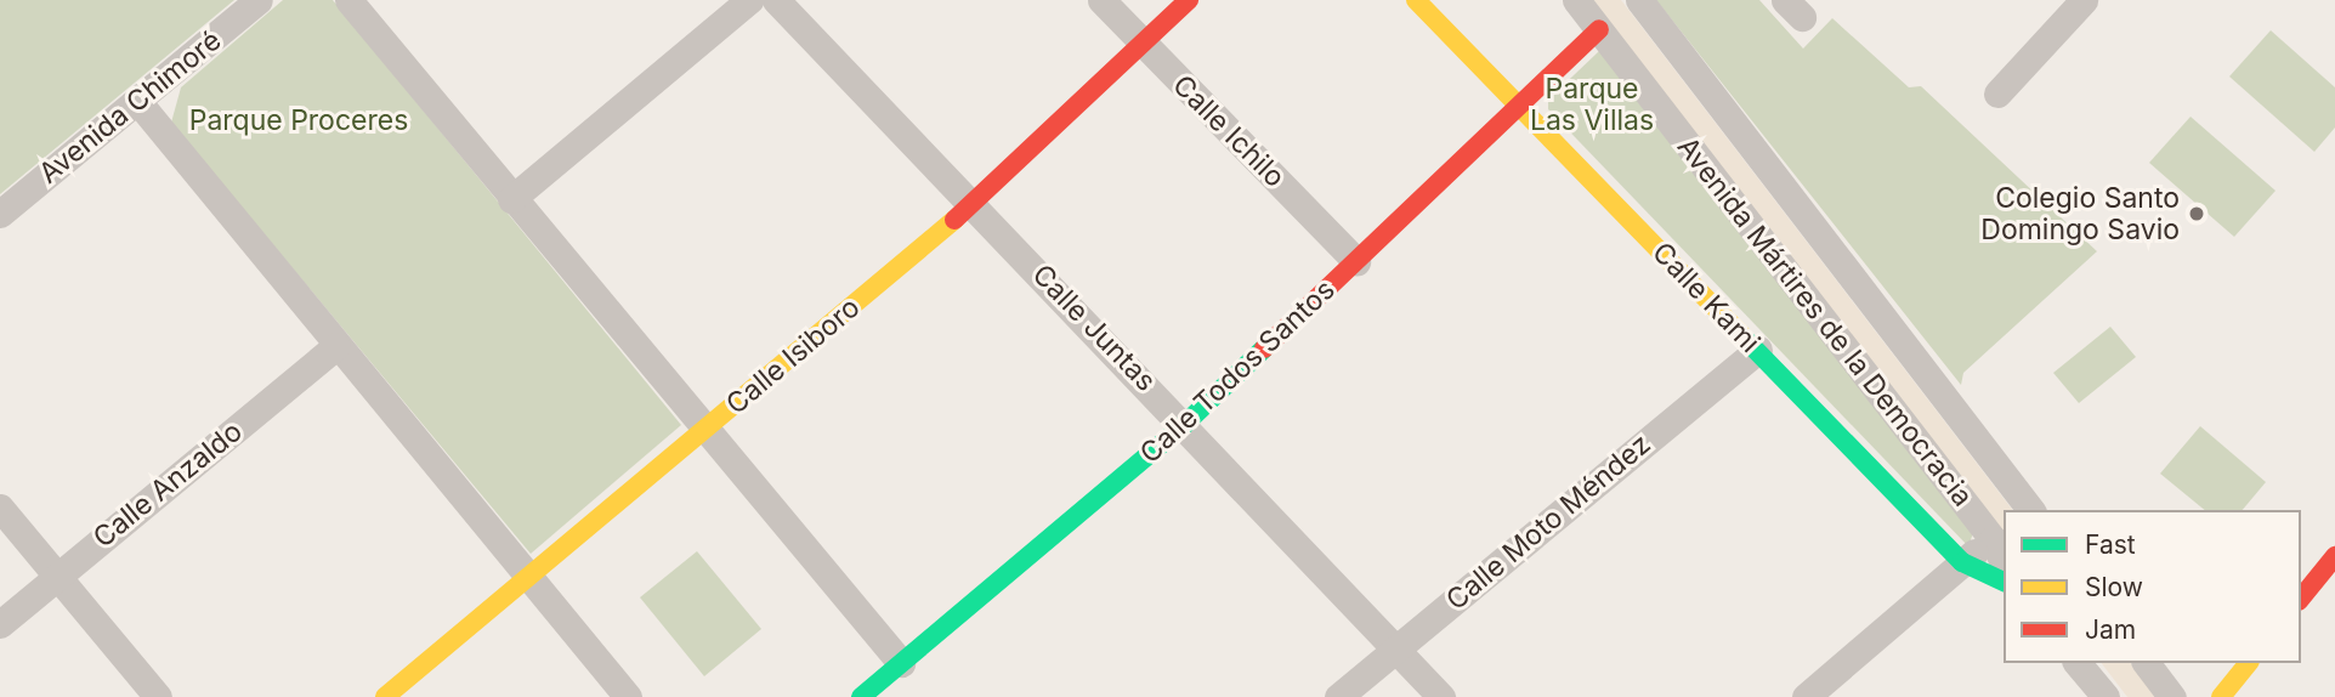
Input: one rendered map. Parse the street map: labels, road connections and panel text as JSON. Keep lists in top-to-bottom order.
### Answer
{
  "streets": {
    "street": [
      "Avenida Chimoré",
      "Calle Ichilo",
      "Calle Kami",
      "Avenida Mártires de la Democracia",
      "Calle Juntas",
      "Calle Isiboro",
      "Calle Todos Santos",
      "Calle Anzaldo",
      "Calle Moto Méndez"
    ]
  },
  "crossings": [
    ["Calle Ichilo", "Calle Isiboro"],
    ["Calle Ichilo", "Calle Todos Santos"],
    ["Calle Kami", "Calle Todos Santos"],
    ["Calle Kami", "Calle Moto Méndez"],
    ["Avenida Mártires de la Democracia", "Calle Todos Santos"],
    ["Calle Juntas", "Calle Isiboro"],
    ["Calle Juntas", "Calle Todos Santos"],
    ["Calle Juntas", "Calle Moto Méndez"]
  ],
  "parks": ["Parque Las Villas", "Parque Proceres"],
  "places": ["Colegio Santo Domingo Savio"],
  "legend": ["Fast", "Slow", "Jam"]
}
